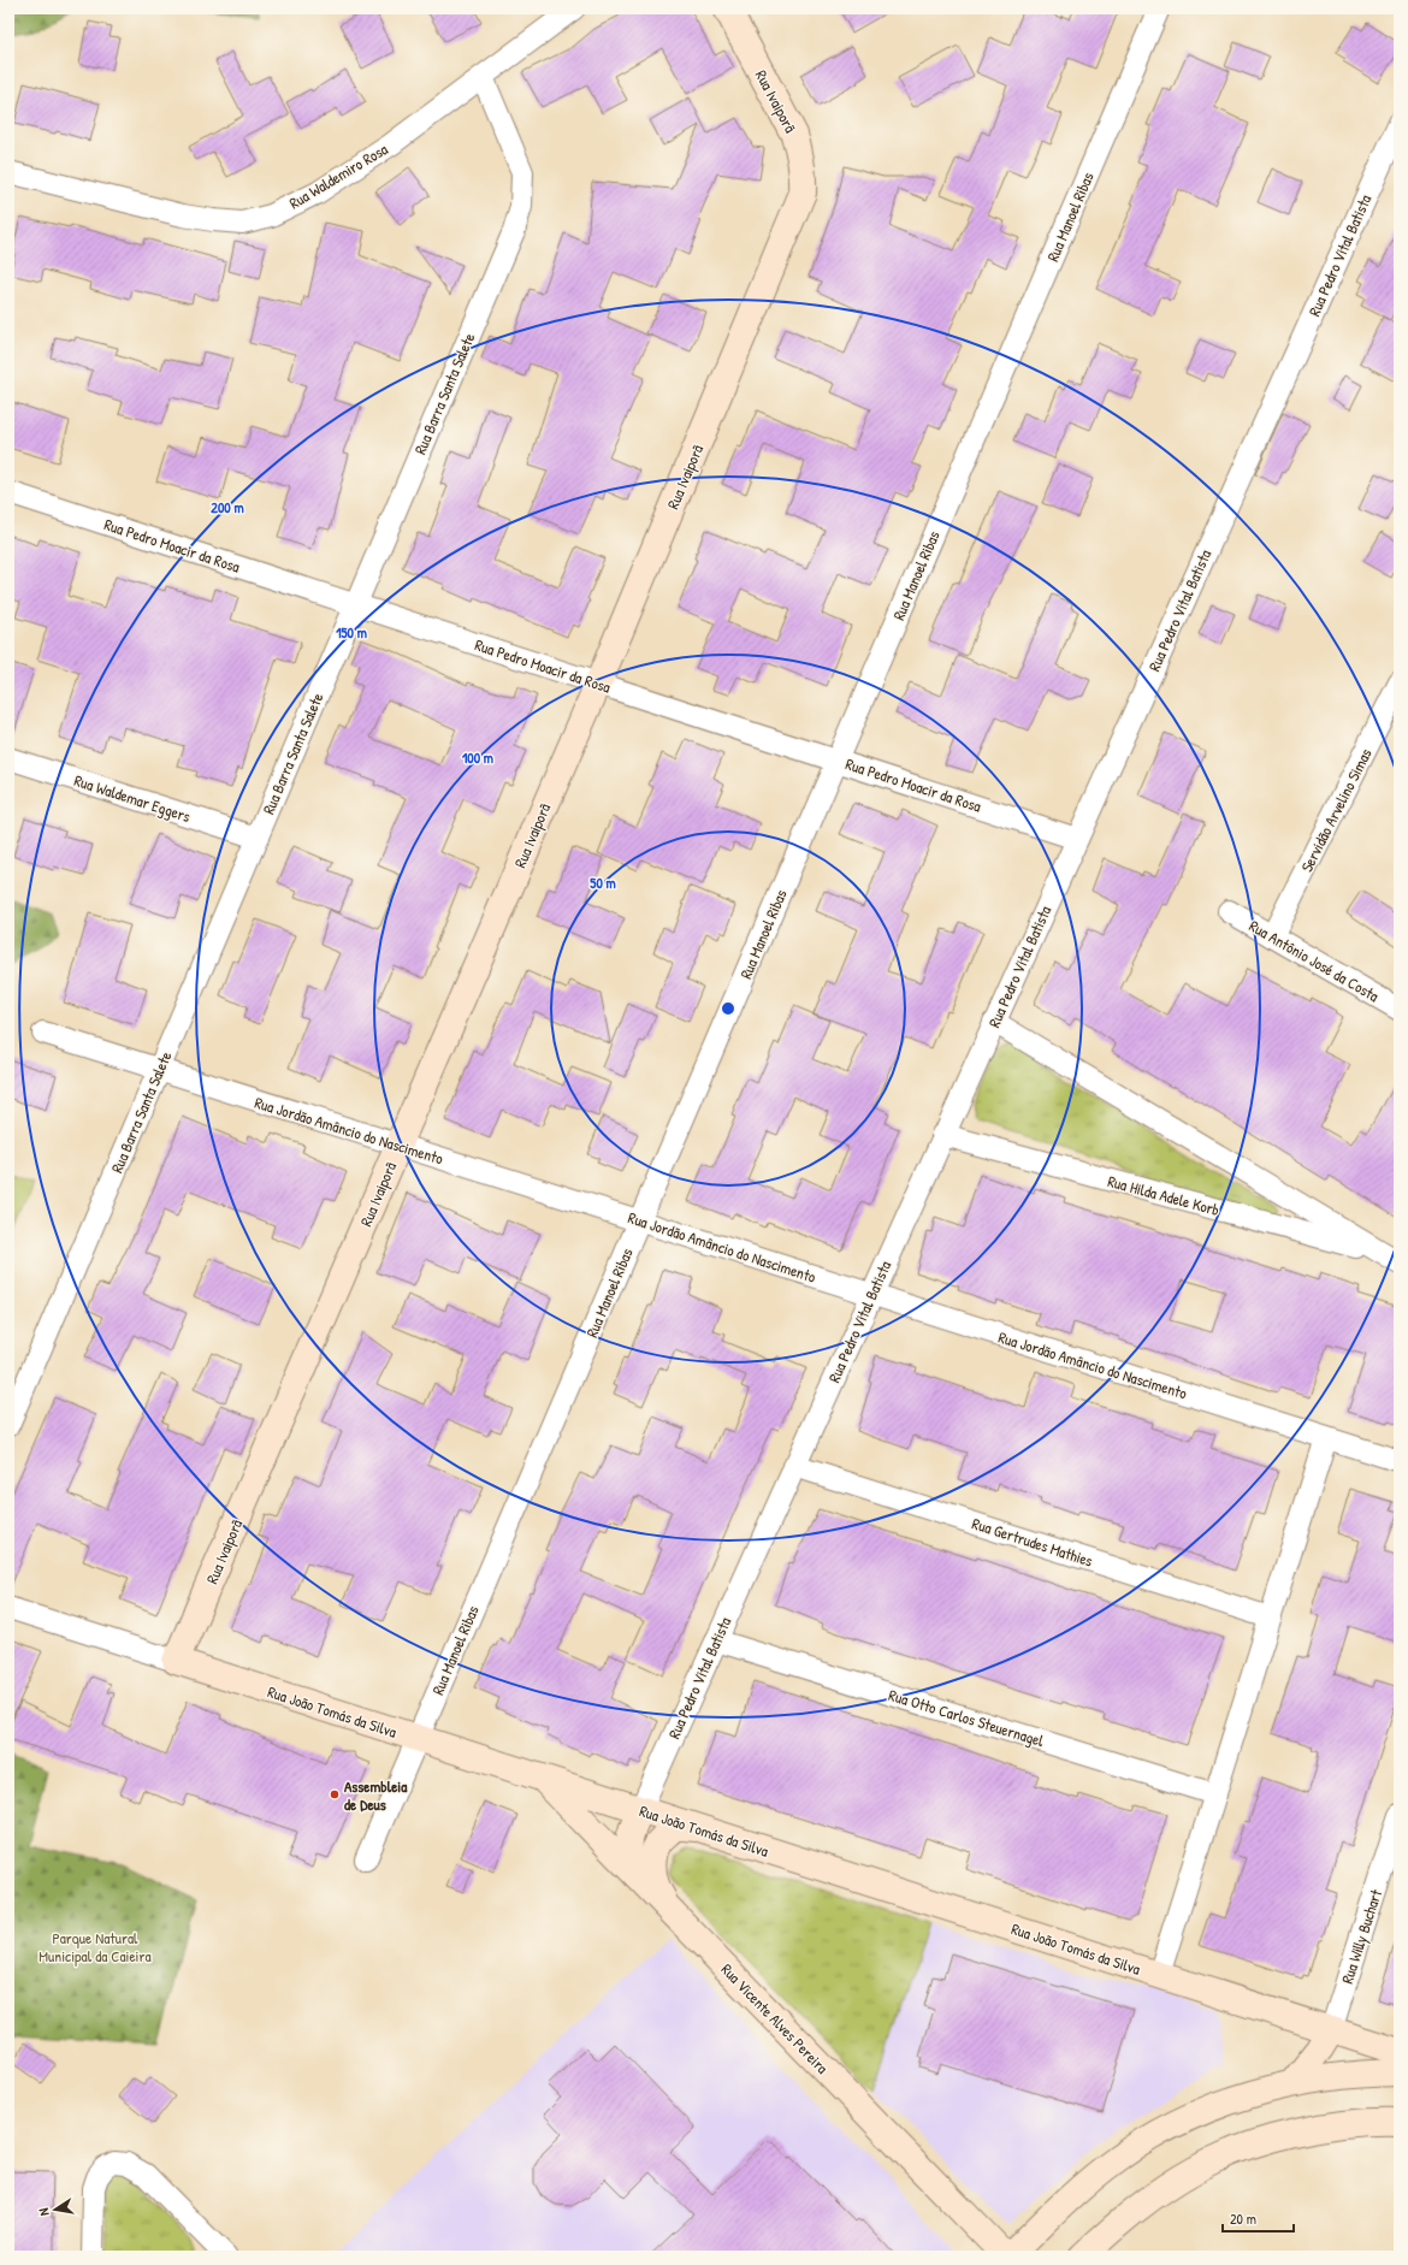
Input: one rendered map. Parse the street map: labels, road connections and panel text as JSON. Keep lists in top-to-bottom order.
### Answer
{
  "streets": {
    "street": [
      "Rua Ivaiporã",
      "Rua Waldemiro Rosa",
      "Rua Manoel Ribas",
      "Rua Pedro Vital Batista",
      "Rua Barra Santa Salete",
      "Rua Pedro Moacir da Rosa",
      "Rua Waldemar Eggers",
      "Servidão Arvelino Simas",
      "Rua Antônio José da Costa",
      "Rua Jordão Amâncio do Nascimento",
      "Rua Hilda Adele Korb",
      "Rua Gertrudes Mathies",
      "Rua João Tomás da Silva",
      "Rua Otto Carlos Steuernagel",
      "Rua Willy Buchart",
      "Rua Vicente Alves Pereira"
    ]
  },
  "crossings": [
    ["Rua Ivaiporã", "Rua Pedro Moacir da Rosa"],
    ["Rua Ivaiporã", "Rua Jordão Amâncio do Nascimento"],
    ["Rua Ivaiporã", "Rua João Tomás da Silva"],
    ["Rua Waldemiro Rosa", "Rua Barra Santa Salete"],
    ["Rua Manoel Ribas", "Rua Pedro Moacir da Rosa"],
    ["Rua Manoel Ribas", "Rua Jordão Amâncio do Nascimento"],
    ["Rua Manoel Ribas", "Rua João Tomás da Silva"],
    ["Rua Pedro Vital Batista", "Rua Pedro Moacir da Rosa"],
    ["Rua Pedro Vital Batista", "Rua Jordão Amâncio do Nascimento"],
    ["Rua Pedro Vital Batista", "Rua Hilda Adele Korb"],
    ["Rua Pedro Vital Batista", "Rua Gertrudes Mathies"],
    ["Rua Pedro Vital Batista", "Rua João Tomás da Silva"],
    ["Rua Pedro Vital Batista", "Rua Otto Carlos Steuernagel"],
    ["Rua Barra Santa Salete", "Rua Pedro Moacir da Rosa"],
    ["Rua Barra Santa Salete", "Rua Waldemar Eggers"],
    ["Rua Barra Santa Salete", "Rua Jordão Amâncio do Nascimento"],
    ["Servidão Arvelino Simas", "Rua Antônio José da Costa"],
    ["Rua João Tomás da Silva", "Rua Willy Buchart"],
    ["Rua João Tomás da Silva", "Rua Vicente Alves Pereira"]
  ],
  "parks": ["Parque Natural Municipal da Caieira"],
  "places": ["Assembleia de Deus"],
  "scale_bar": "20 m",
  "north": "left",
  "rings": [
    "200 m",
    "150 m",
    "100 m",
    "50 m"
  ]
}
